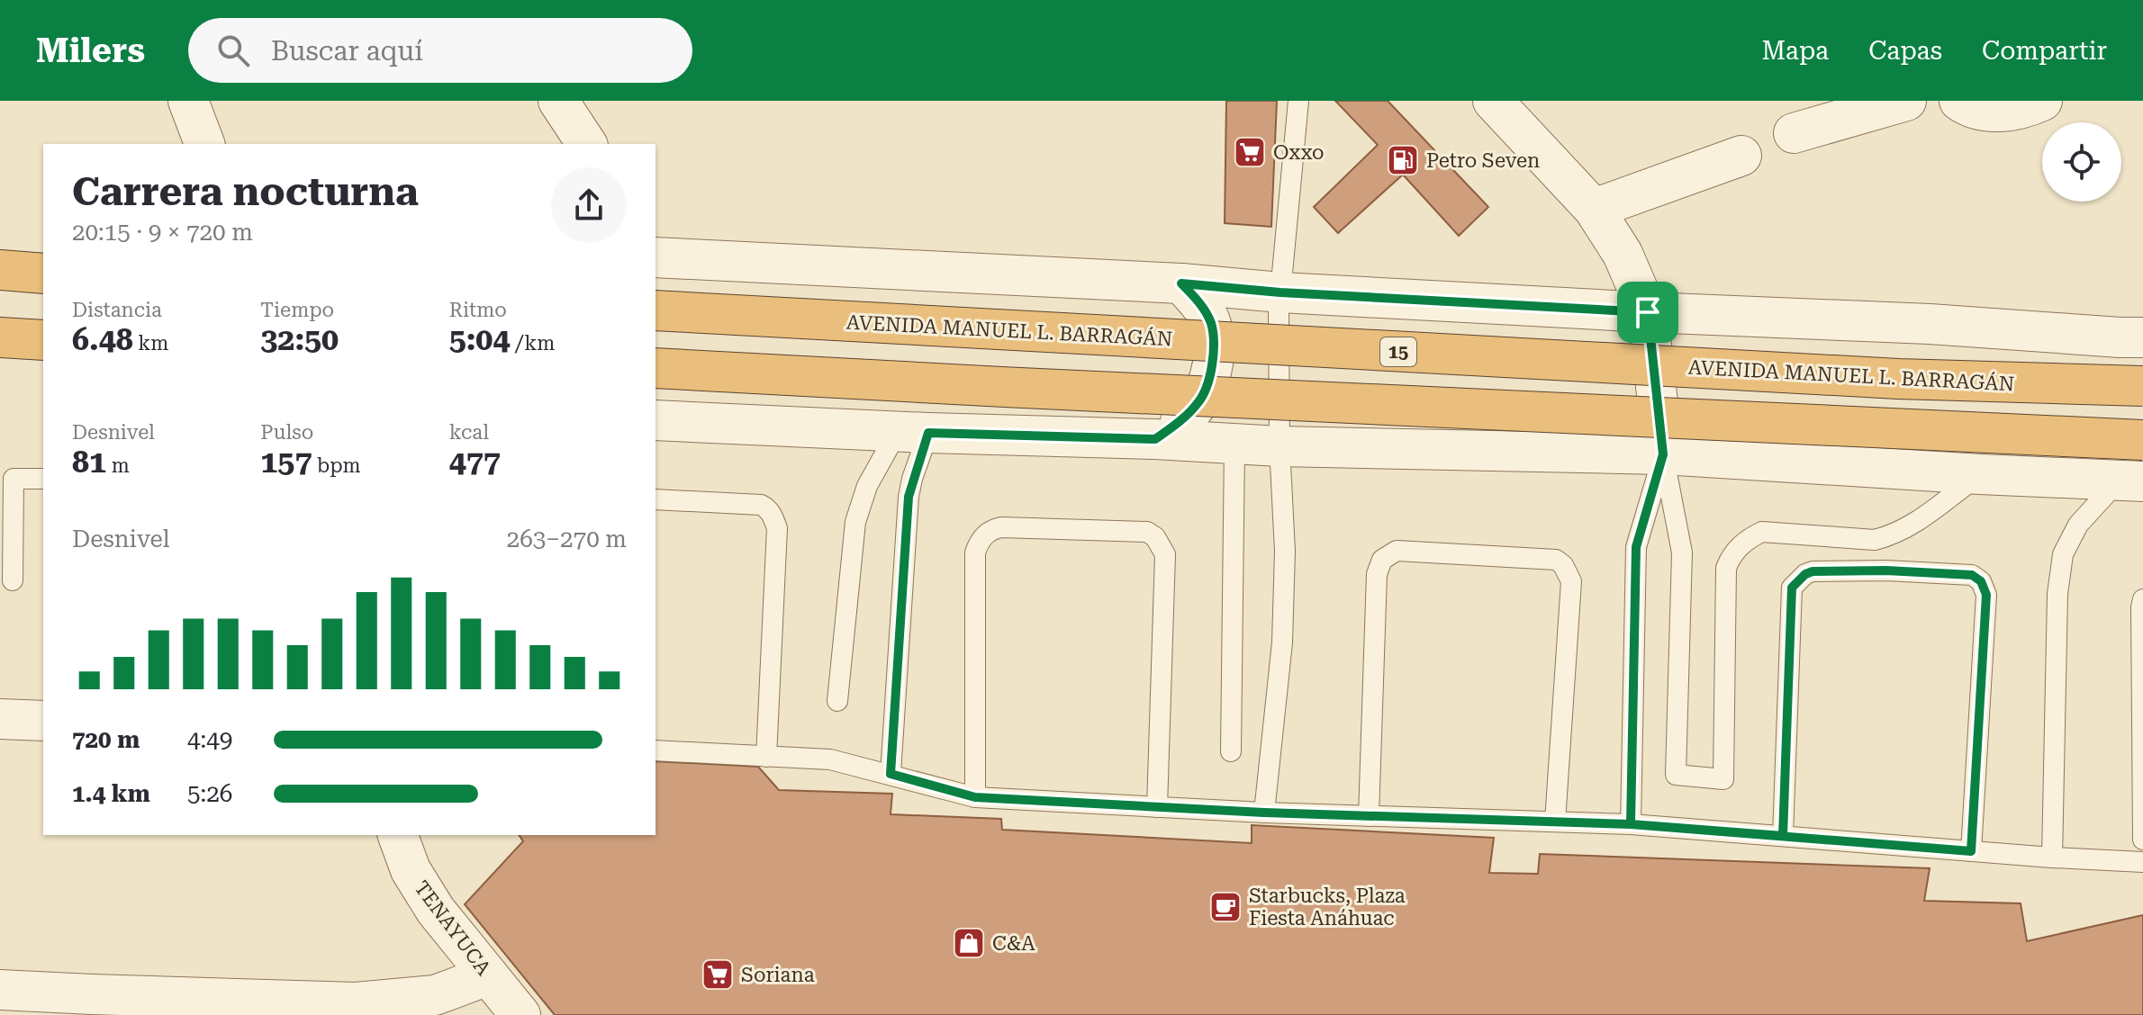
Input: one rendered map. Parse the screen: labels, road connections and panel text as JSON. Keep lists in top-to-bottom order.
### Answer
{
  "streets": {
    "highway": ["AVENIDA MANUEL L. BARRAGÁN", "15"],
    "street": ["TENAYUCA"]
  },
  "places": {
    "supermarket": ["Oxxo", "Soriana"],
    "fuel station": ["Petro Seven"],
    "cafe": ["Starbucks, Plaza Fiesta Anáhuac"],
    "shop": ["C&A"]
  },
  "page": {
    "header": "Milers",
    "search": "Buscar aquí",
    "nav": ["Mapa", "Capas", "Compartir"],
    "heading": ["Carrera nocturna", "20:15 · 9 × 720 m"],
    "stats": [
      ["Distancia", "6.48 km"],
      ["Tiempo", "32:50"],
      ["Ritmo", "5:04 /km"],
      ["Desnivel", "81 m"],
      ["Pulso", "157 bpm"],
      ["kcal", "477"]
    ],
    "chart": ["Desnivel", "263–270 m"],
    "list": [
      {
        "name": "720 m",
        "note": "4:49"
      },
      {
        "name": "1.4 km",
        "note": "5:26"
      }
    ]
  }
}
